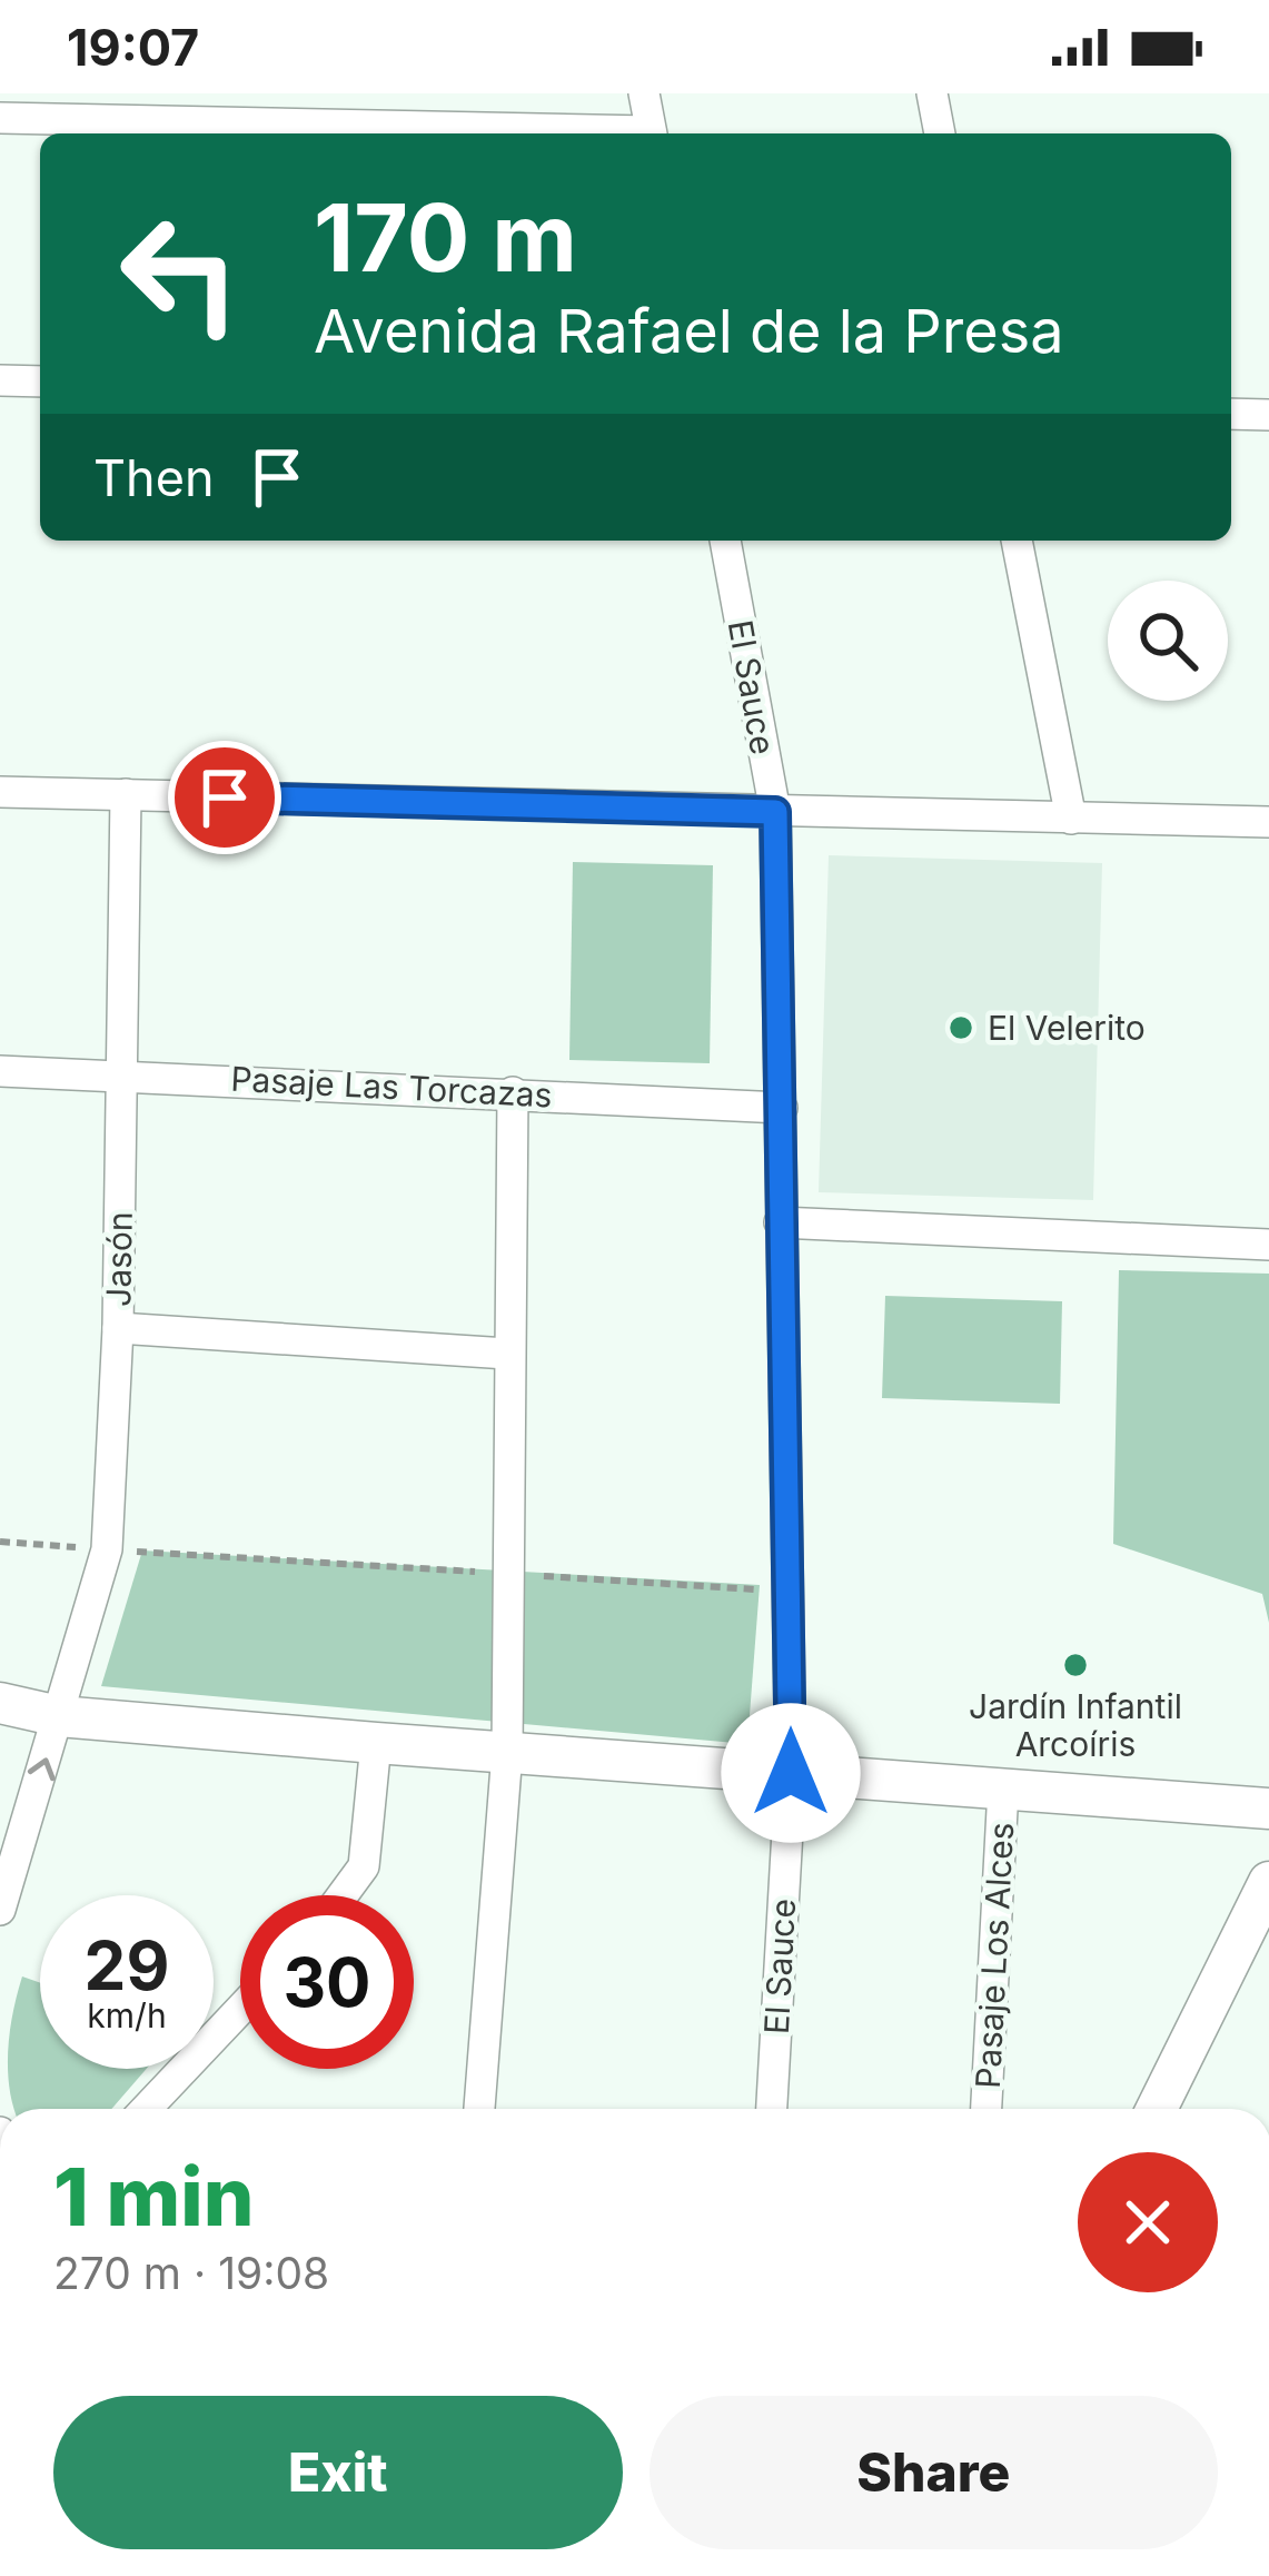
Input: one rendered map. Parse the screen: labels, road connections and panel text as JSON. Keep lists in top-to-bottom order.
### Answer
{
  "streets": {
    "street": [
      "El Sauce",
      "Pasaje Las Torcazas",
      "Jasón",
      "Pasaje Los Alces"
    ]
  },
  "crossings": [
    ["El Sauce", "Pasaje Las Torcazas"],
    ["Pasaje Las Torcazas", "Jasón"]
  ],
  "places": ["El Velerito", "Jardín Infantil Arcoíris"],
  "page": {
    "status": "19:07",
    "turn": ["170 m", "Avenida Rafael de la Presa"],
    "then": "Then",
    "speed": "29 km/h",
    "limit": "30",
    "heading": ["1 min", "270 m · 19:08"],
    "buttons": ["Exit", "Share"]
  }
}
